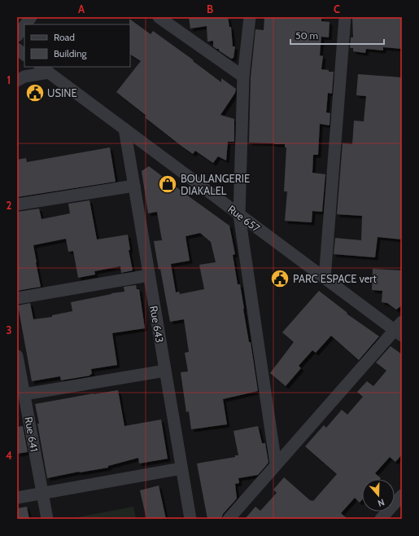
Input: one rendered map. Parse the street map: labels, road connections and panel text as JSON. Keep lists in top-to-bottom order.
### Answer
{
  "streets": {
    "street": ["Rue 657", "Rue 643", "Rue 641"]
  },
  "crossings": [
    ["Rue 657", "Rue 643"]
  ],
  "places": {
    "public building": ["USINE", "PARC ESPACE vert"],
    "shop": ["BOULANGERIE DIAKALEL"]
  },
  "legend": ["Road", "Building"],
  "scale_bar": "50 m",
  "north": "bottom",
  "grid": {
    "columns": ["A", "B", "C"],
    "rows": [
      "1",
      "2",
      "3",
      "4"
    ]
  }
}
